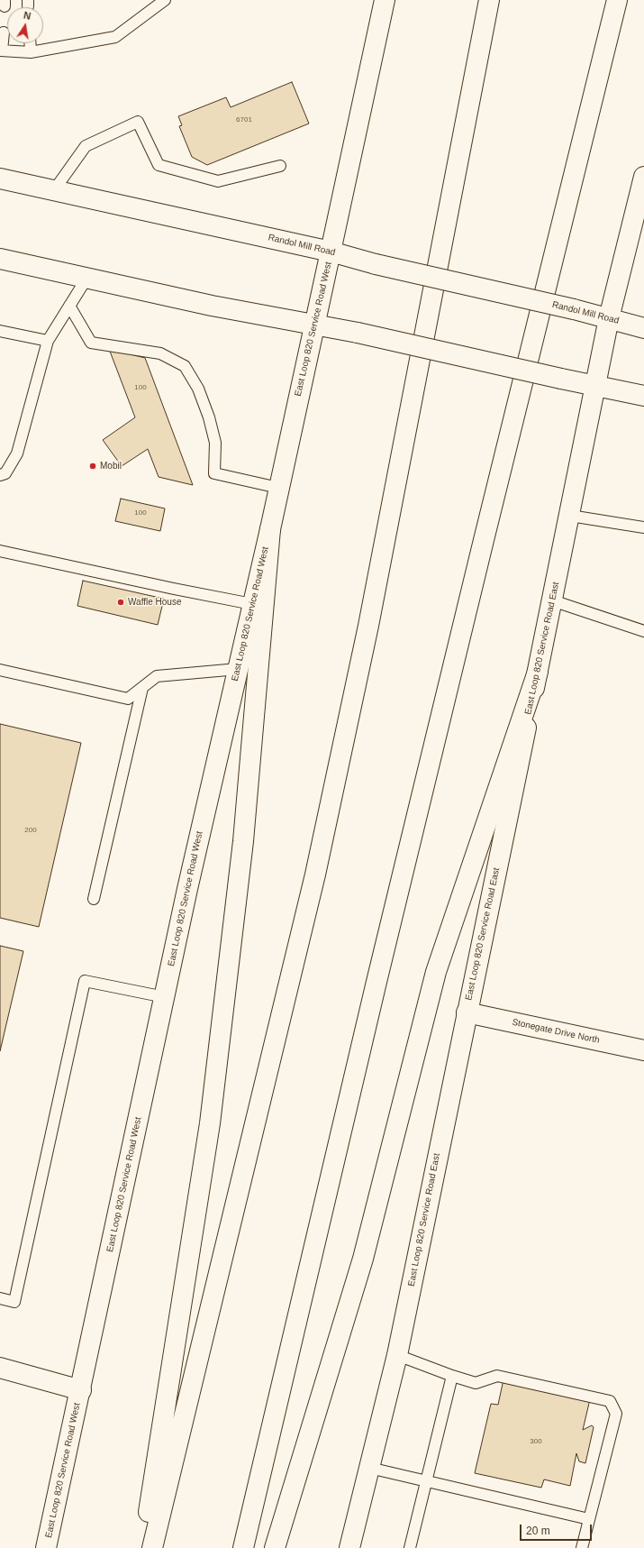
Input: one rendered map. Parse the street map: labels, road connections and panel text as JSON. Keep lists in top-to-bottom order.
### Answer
{
  "streets": {
    "main road": [
      "Randol Mill Road",
      "East Loop 820 Service Road West",
      "East Loop 820 Service Road East",
      "Stonegate Drive North"
    ]
  },
  "crossings": [
    ["Randol Mill Road", "East Loop 820 Service Road West"],
    ["Randol Mill Road", "East Loop 820 Service Road East"],
    ["East Loop 820 Service Road East", "Stonegate Drive North"]
  ],
  "places": ["Mobil", "Waffle House"],
  "house_numbers": [
    "6701",
    "100",
    "100",
    "200",
    "300"
  ],
  "scale_bar": "20 m",
  "north": "top"
}
